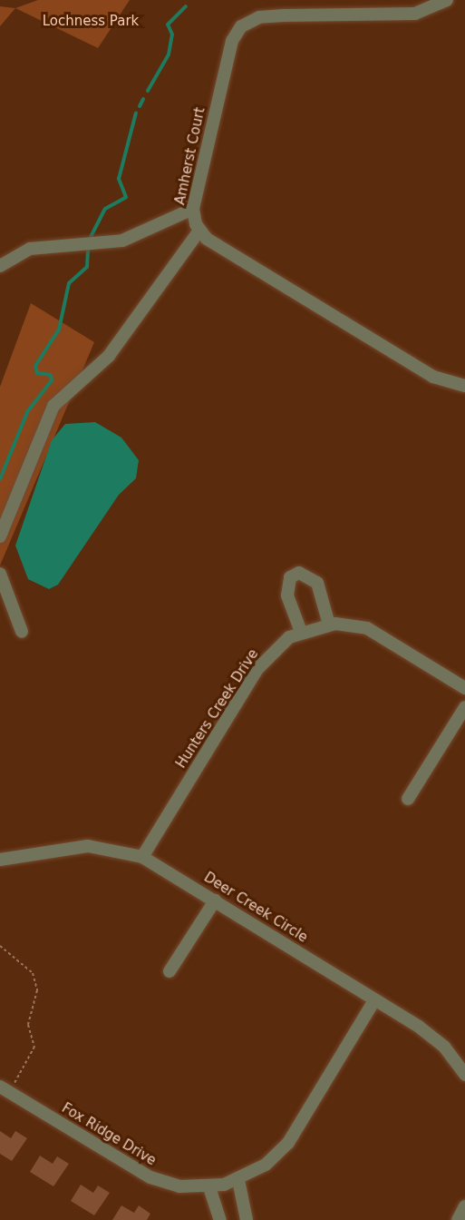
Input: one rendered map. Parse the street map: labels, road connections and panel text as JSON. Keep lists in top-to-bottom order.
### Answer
{
  "streets": {
    "street": [
      "Amherst Court",
      "Hunters Creek Drive",
      "Deer Creek Circle",
      "Fox Ridge Drive"
    ]
  },
  "crossings": [
    ["Hunters Creek Drive", "Deer Creek Circle"],
    ["Deer Creek Circle", "Fox Ridge Drive"]
  ],
  "parks": ["Lochness Park"]
}
